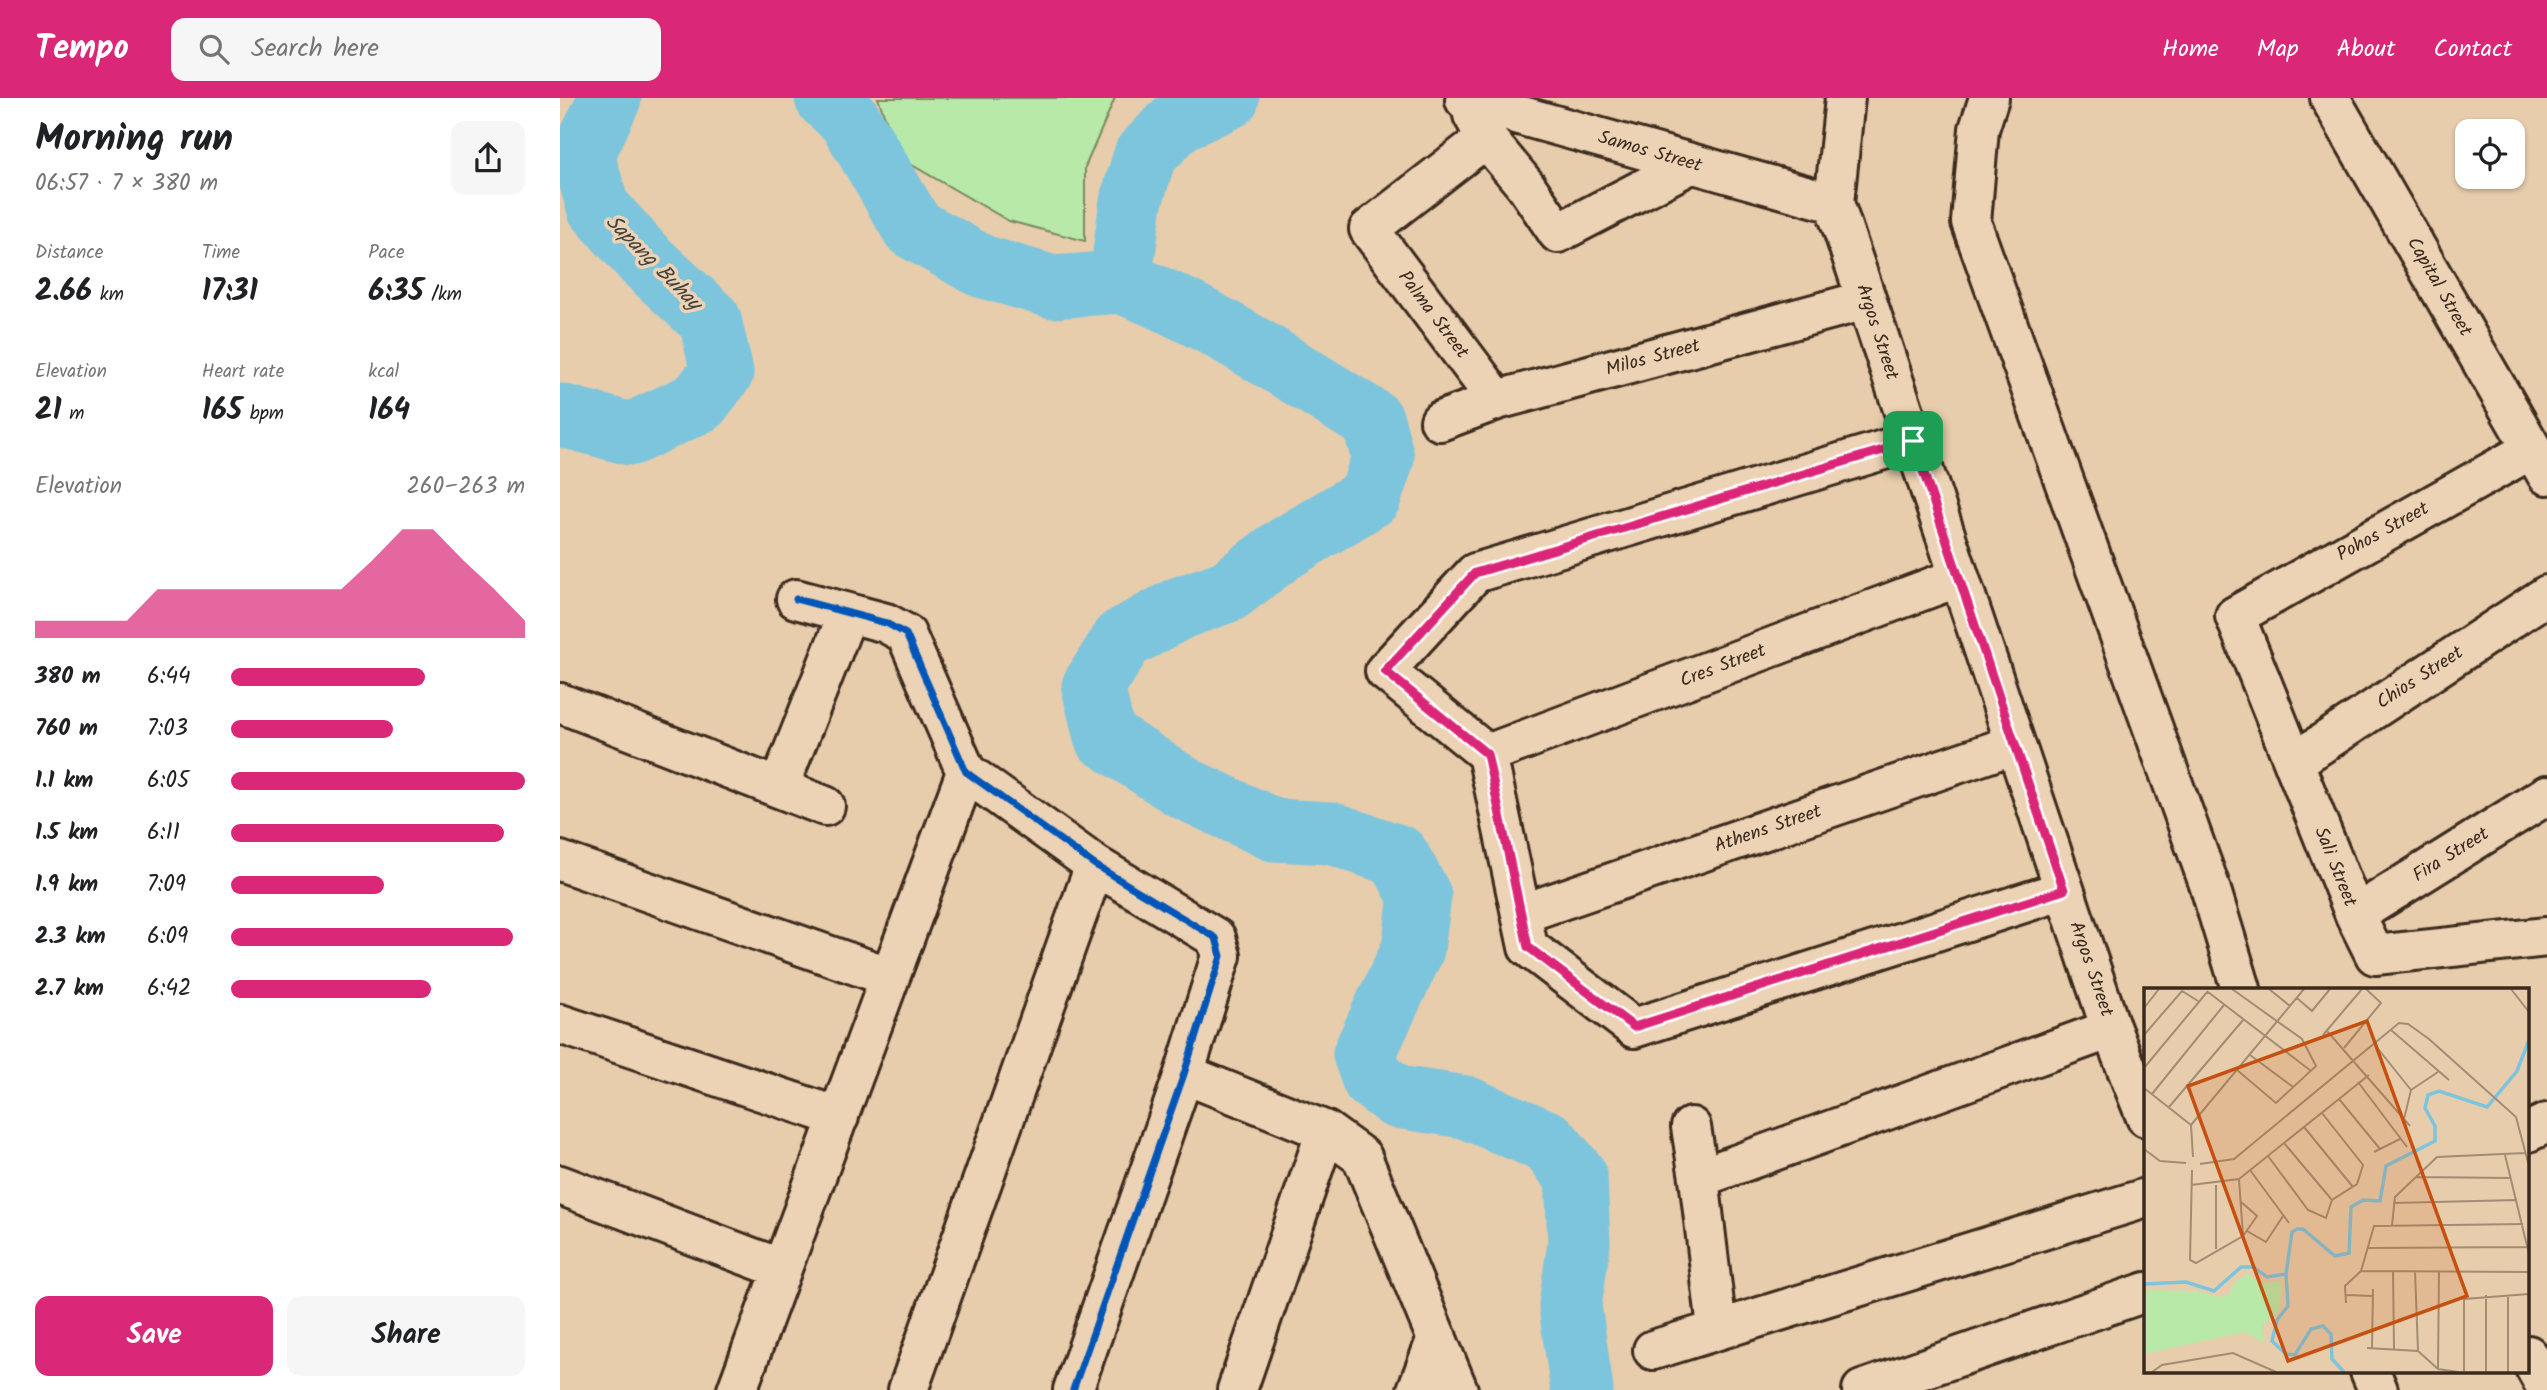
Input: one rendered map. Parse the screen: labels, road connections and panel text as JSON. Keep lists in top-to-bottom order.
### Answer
{
  "streets": {
    "street": [
      "Samos Street",
      "Capital Street",
      "Palma Street",
      "Argos Street",
      "Milos Street",
      "Pohos Street",
      "Cres Street",
      "Chios Street",
      "Athens Street",
      "Fira Street",
      "Sali Street"
    ]
  },
  "crossings": [
    ["Samos Street", "Argos Street"],
    ["Capital Street", "Pohos Street"],
    ["Palma Street", "Milos Street"],
    ["Argos Street", "Milos Street"],
    ["Argos Street", "Cres Street"],
    ["Argos Street", "Athens Street"],
    ["Pohos Street", "Sali Street"],
    ["Chios Street", "Sali Street"],
    ["Fira Street", "Sali Street"]
  ],
  "water": ["Sapang Buhay"],
  "page": {
    "header": "Tempo",
    "search": "Search here",
    "nav": [
      "Home",
      "Map",
      "About",
      "Contact"
    ],
    "heading": ["Morning run", "06:57 · 7 × 380 m"],
    "stats": [
      ["Distance", "2.66 km"],
      ["Time", "17:31"],
      ["Pace", "6:35 /km"],
      ["Elevation", "21 m"],
      ["Heart rate", "165 bpm"],
      ["kcal", "164"]
    ],
    "chart": ["Elevation", "260–263 m"],
    "list": [
      {
        "name": "380 m",
        "note": "6:44"
      },
      {
        "name": "760 m",
        "note": "7:03"
      },
      {
        "name": "1.1 km",
        "note": "6:05"
      },
      {
        "name": "1.5 km",
        "note": "6:11"
      },
      {
        "name": "1.9 km",
        "note": "7:09"
      },
      {
        "name": "2.3 km",
        "note": "6:09"
      },
      {
        "name": "2.7 km",
        "note": "6:42"
      }
    ],
    "buttons": ["Save", "Share"]
  }
}
